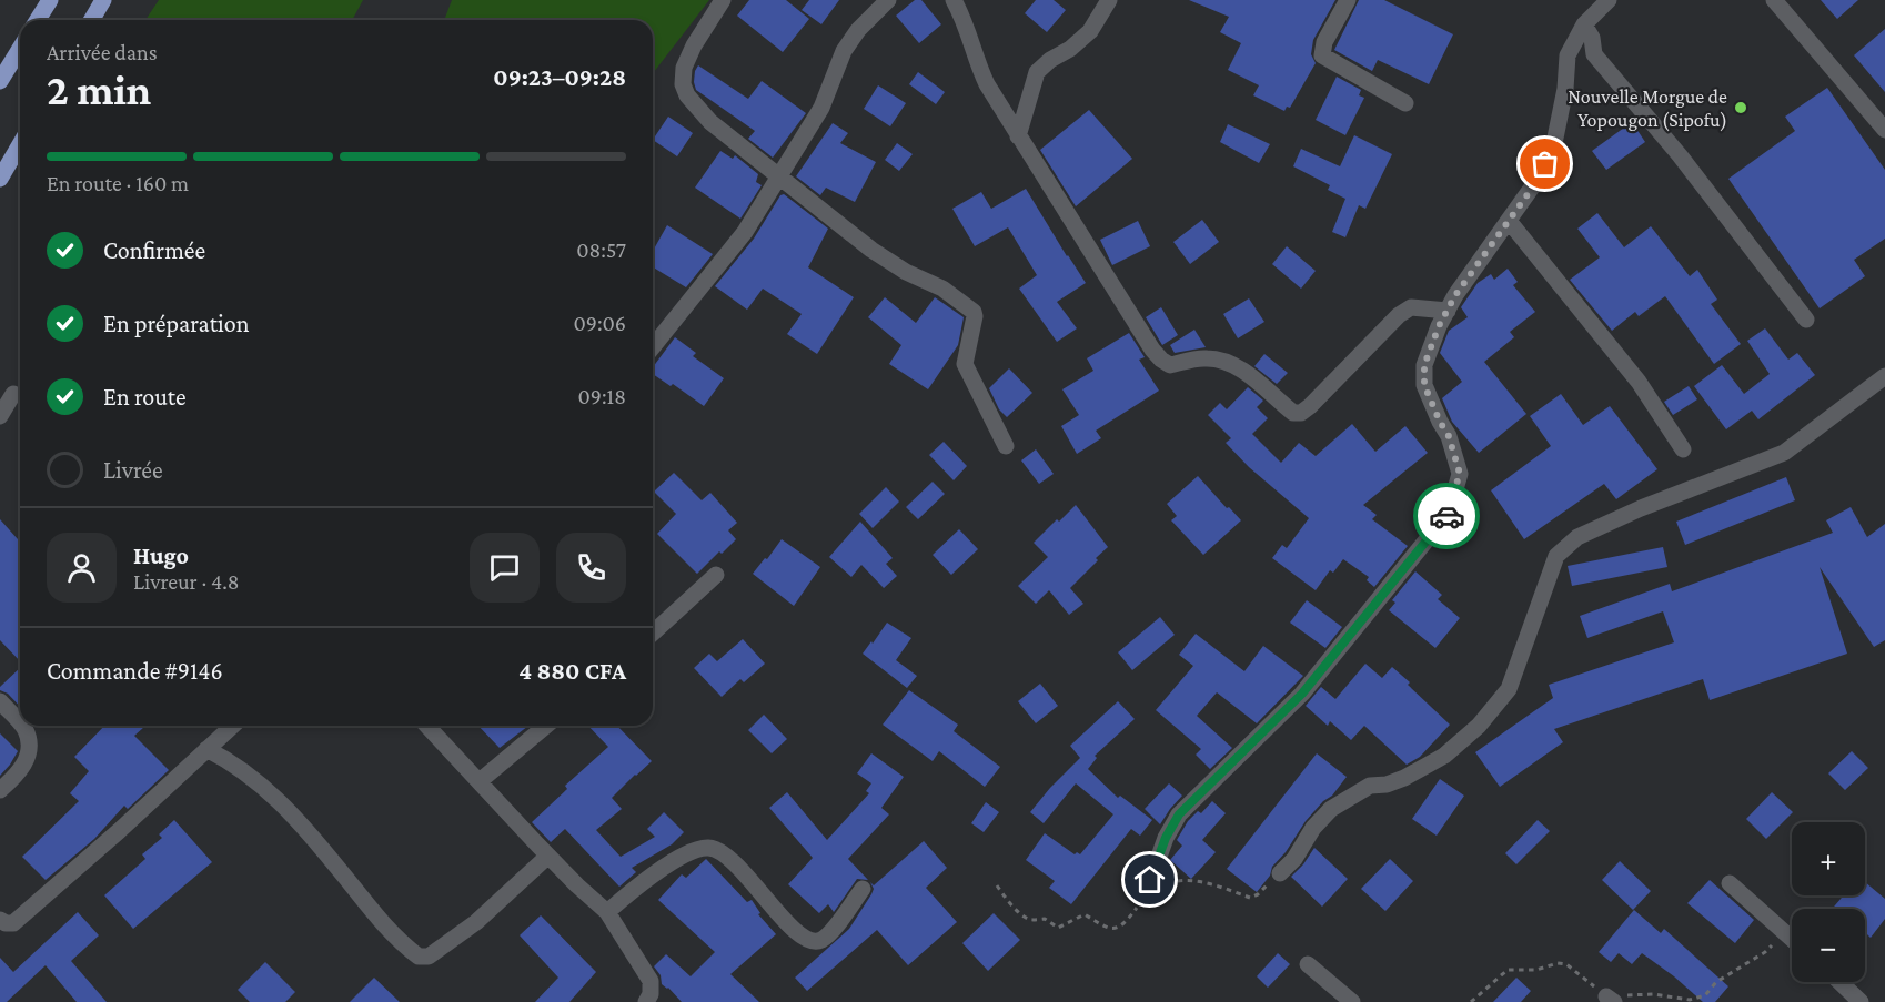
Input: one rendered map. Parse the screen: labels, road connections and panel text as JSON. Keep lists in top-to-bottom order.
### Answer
{
  "places": ["Nouvelle Morgue de Yopougon (Sipofu)"],
  "page": {
    "heading": ["2 min", "Arrivée dans", "09:23–09:28"],
    "panel": [
      "Hugo",
      "Livreur · 4.8",
      "Commande #9146",
      "4 880 CFA"
    ],
    "bar": "En route · 160 m",
    "list": [
      ["Confirmée", "08:57"],
      ["En préparation", "09:06"],
      ["En route", "09:18"],
      "Livrée"
    ],
    "map_buttons": ["+", "−"]
  }
}
